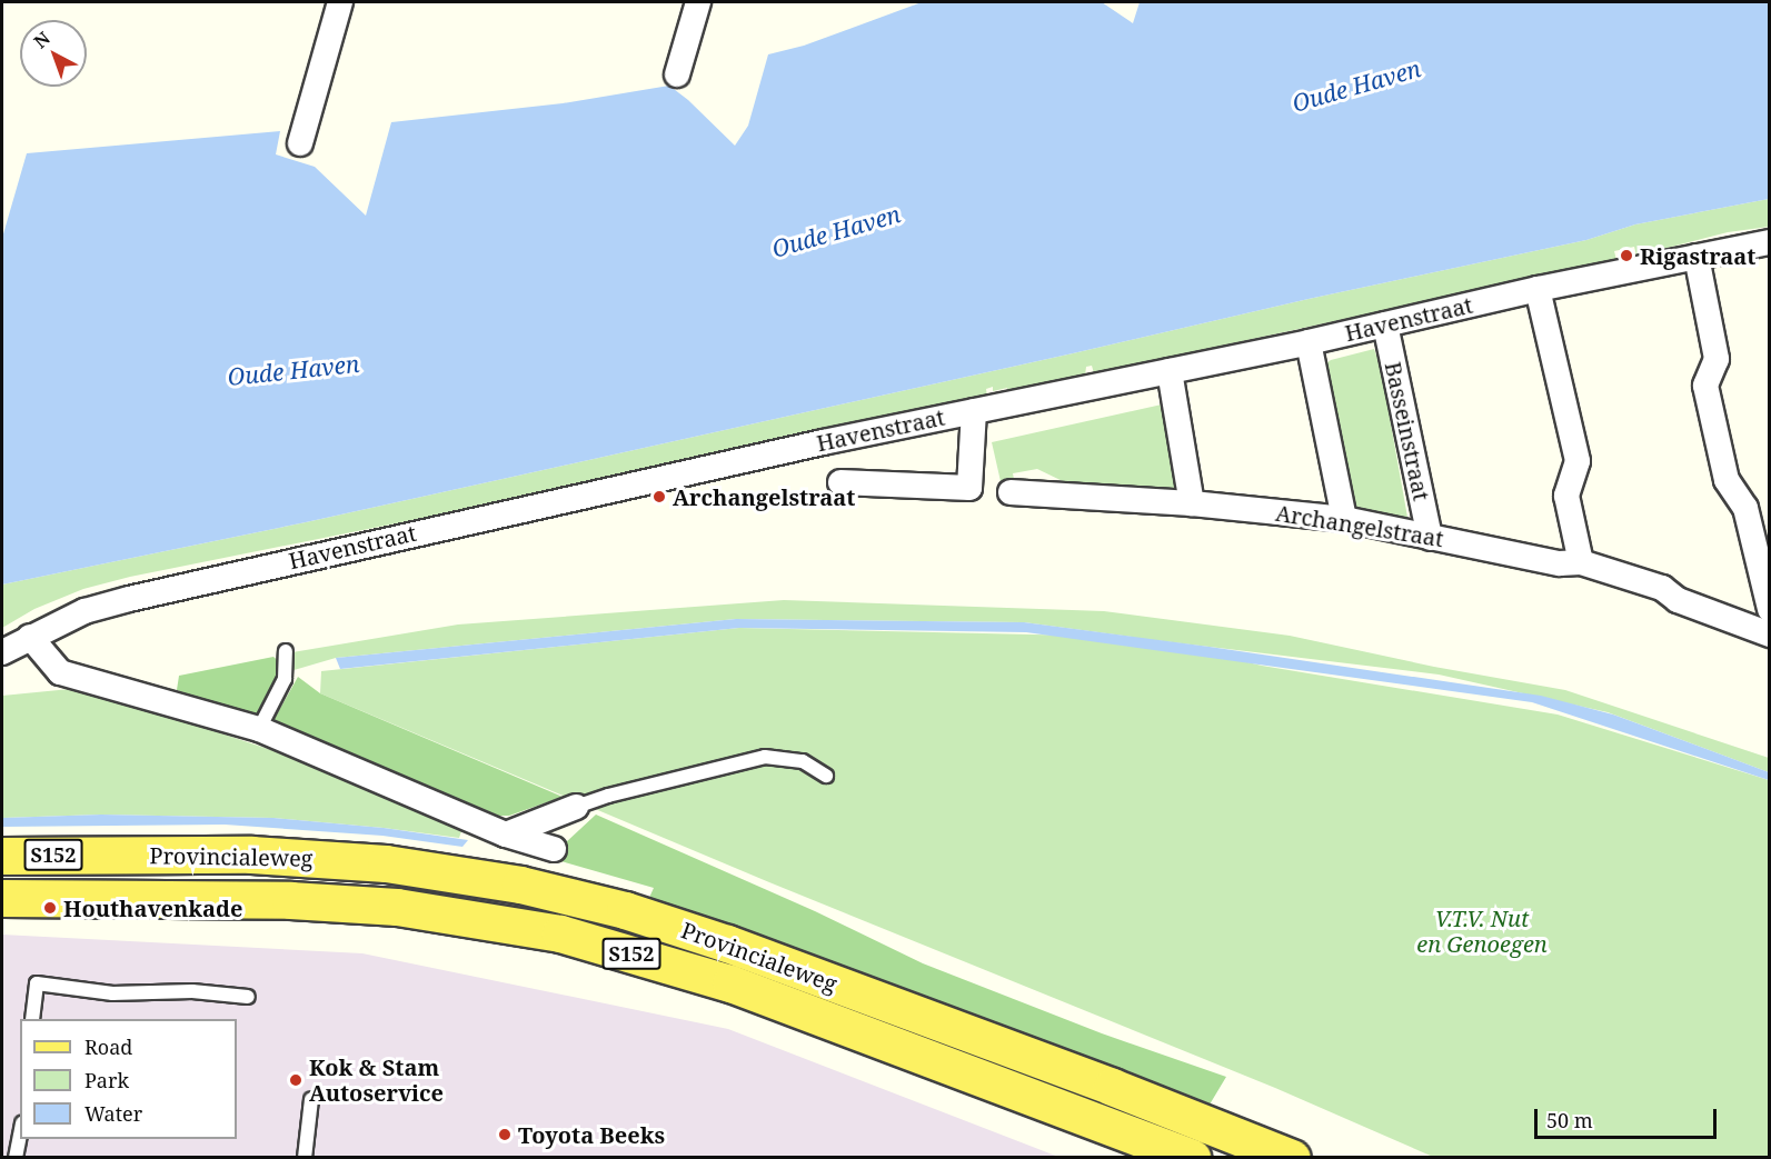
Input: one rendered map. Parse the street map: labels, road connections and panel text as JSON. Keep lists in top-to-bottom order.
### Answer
{
  "streets": {
    "main road": ["S152", "Provincialeweg"],
    "street": ["Havenstraat", "Basseinstraat", "Archangelstraat"]
  },
  "crossings": [
    ["Havenstraat", "Basseinstraat"],
    ["Basseinstraat", "Archangelstraat"]
  ],
  "water": ["Oude Haven"],
  "parks": ["V.T.V. Nut en Genoegen"],
  "places": [
    "Rigastraat",
    "Archangelstraat",
    "Houthavenkade",
    "Kok & Stam Autoservice",
    "Toyota Beeks"
  ],
  "legend": ["Road", "Park", "Water"],
  "scale_bar": "50 m",
  "north": "top left"
}
